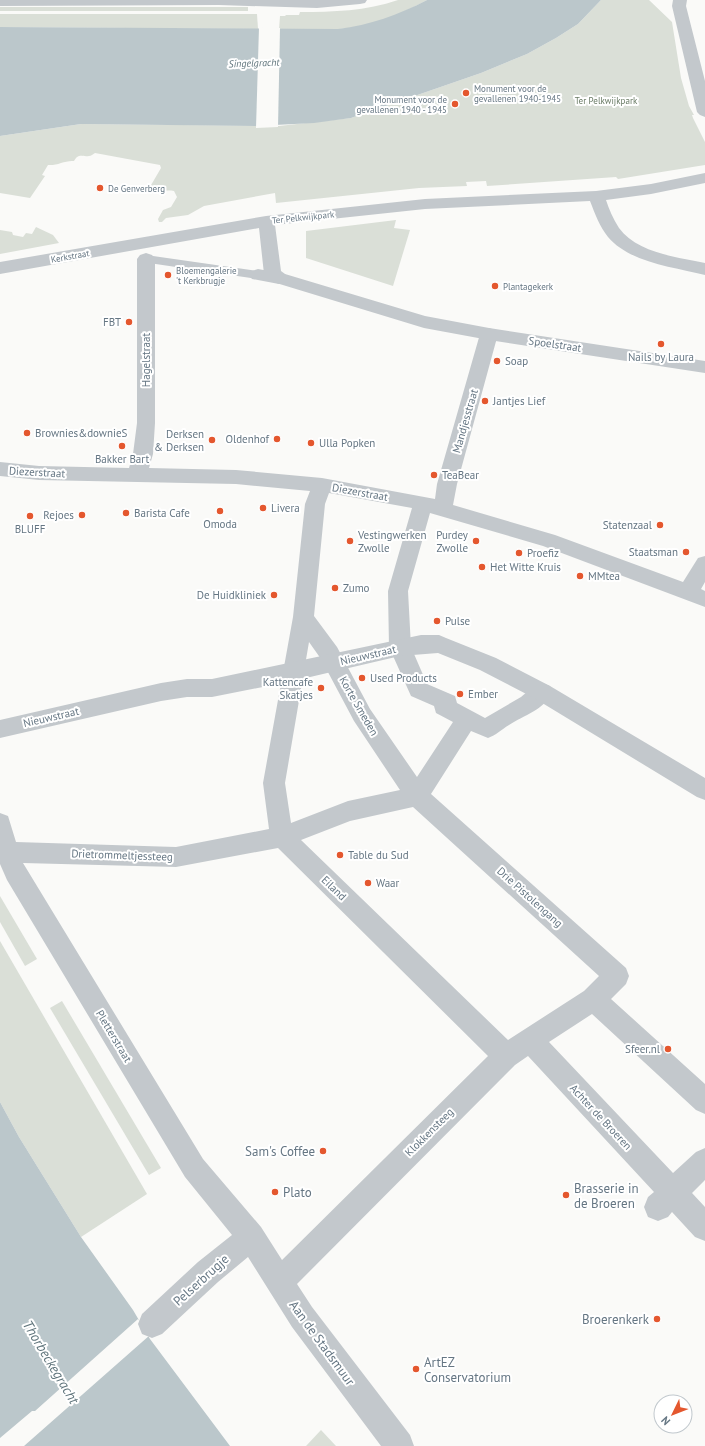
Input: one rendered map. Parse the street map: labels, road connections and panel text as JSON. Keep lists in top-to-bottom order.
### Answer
{
  "streets": {
    "street": [
      "Ter Pelkwijkpark",
      "Kerkstraat",
      "Spoelstraat",
      "Hagelstraat",
      "Mandjesstraat",
      "Diezerstraat",
      "Nieuwstraat",
      "Korte Smeden",
      "Drietrommeltjessteeg",
      "Eiland",
      "Drie Pistolengang",
      "Pletterstraat",
      "Achter de Broeren",
      "Klokkensteeg",
      "Pelserbrugje",
      "Aan de Stadsmuur"
    ]
  },
  "crossings": [
    ["Ter Pelkwijkpark", "Kerkstraat"],
    ["Ter Pelkwijkpark", "Hagelstraat"],
    ["Kerkstraat", "Spoelstraat"],
    ["Kerkstraat", "Hagelstraat"],
    ["Spoelstraat", "Mandjesstraat"],
    ["Hagelstraat", "Diezerstraat"],
    ["Mandjesstraat", "Diezerstraat"],
    ["Nieuwstraat", "Korte Smeden"],
    ["Korte Smeden", "Drietrommeltjessteeg"],
    ["Korte Smeden", "Drie Pistolengang"],
    ["Drietrommeltjessteeg", "Eiland"],
    ["Drietrommeltjessteeg", "Drie Pistolengang"],
    ["Drietrommeltjessteeg", "Pletterstraat"],
    ["Eiland", "Klokkensteeg"],
    ["Drie Pistolengang", "Klokkensteeg"],
    ["Pletterstraat", "Pelserbrugje"],
    ["Pletterstraat", "Aan de Stadsmuur"],
    ["Achter de Broeren", "Klokkensteeg"],
    ["Klokkensteeg", "Aan de Stadsmuur"],
    ["Pelserbrugje", "Aan de Stadsmuur"]
  ],
  "water": ["Singelgracht", "Thorbeckegracht"],
  "parks": ["Ter Pelkwijkpark"],
  "places": [
    "Monument voor de gevallenen 1940-1945",
    "Monument voor de gevallenen 1940 - 1945",
    "De Genverberg",
    "Bloemengalerie 't Kerkbrugje",
    "Plantagekerk",
    "FBT",
    "Nails by Laura",
    "Soap",
    "Jantjes Lief",
    "Brownies&downieS",
    "Oldenhof",
    "Derksen & Derksen",
    "Ulla Popken",
    "Bakker Bart",
    "TeaBear",
    "Livera",
    "Omoda",
    "Barista Cafe",
    "Rejoes",
    "BLUFF",
    "Statenzaal",
    "Vestingwerken Zwolle",
    "Purdey Zwolle",
    "Staatsman",
    "Proefiz",
    "Het Witte Kruis",
    "MMtea",
    "Zumo",
    "De Huidkliniek",
    "Pulse",
    "Used Products",
    "Kattencafe Skatjes",
    "Ember",
    "Table du Sud",
    "Waar",
    "Sfeer.nl",
    "Sam's Coffee",
    "Plato",
    "Brasserie in de Broeren",
    "Broerenkerk",
    "ArtEZ Conservatorium"
  ],
  "north": "bottom left"
}
